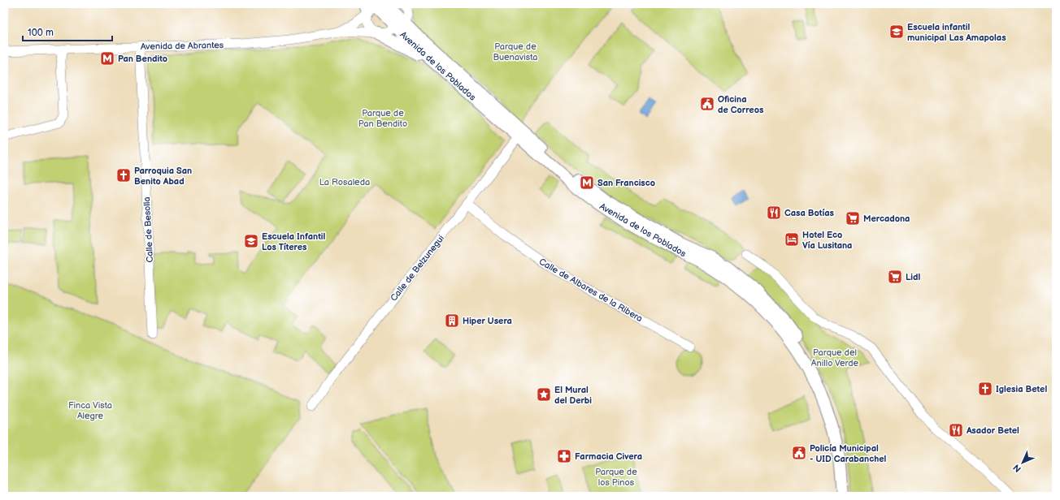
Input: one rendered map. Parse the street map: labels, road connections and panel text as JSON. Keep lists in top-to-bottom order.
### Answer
{
  "streets": {
    "main road": ["Avenida de los Poblados"],
    "street": [
      "Avenida de Abrantes",
      "Calle de Besolla",
      "Calle de Belzunegui",
      "Calle de Albares de la Ribera"
    ]
  },
  "crossings": [
    ["Avenida de Abrantes", "Avenida de los Poblados"],
    ["Avenida de Abrantes", "Calle de Besolla"],
    ["Avenida de los Poblados", "Calle de Belzunegui"],
    ["Calle de Belzunegui", "Calle de Albares de la Ribera"]
  ],
  "parks": [
    "Parque de Buenavista",
    "Parque de Pan Bendito",
    "La Rosaleda",
    "Parque del Anillo Verde",
    "Finca Vista Alegre",
    "Parque de los Pinos"
  ],
  "places": {
    "school or university": ["Escuela infantil municipal Las Amapolas", "Escuela Infantil Los Títeres"],
    "metro station": ["Pan Bendito", "San Francisco"],
    "public building": ["Oficina de Correos", "Policía Municipal - UID Carabanchel"],
    "church": ["Parroquia San Benito Abad", "Iglesia Betel"],
    "restaurant": ["Casa Botías", "Asador Betel"],
    "supermarket": ["Mercadona", "Lidl"],
    "hotel": ["Hotel Eco Vía Lusitana"],
    "building": ["Hiper Usera"],
    "place": ["El Mural del Derbi"],
    "pharmacy": ["Farmacia Civera"]
  },
  "scale_bar": "100 m",
  "north": "bottom left"
}
